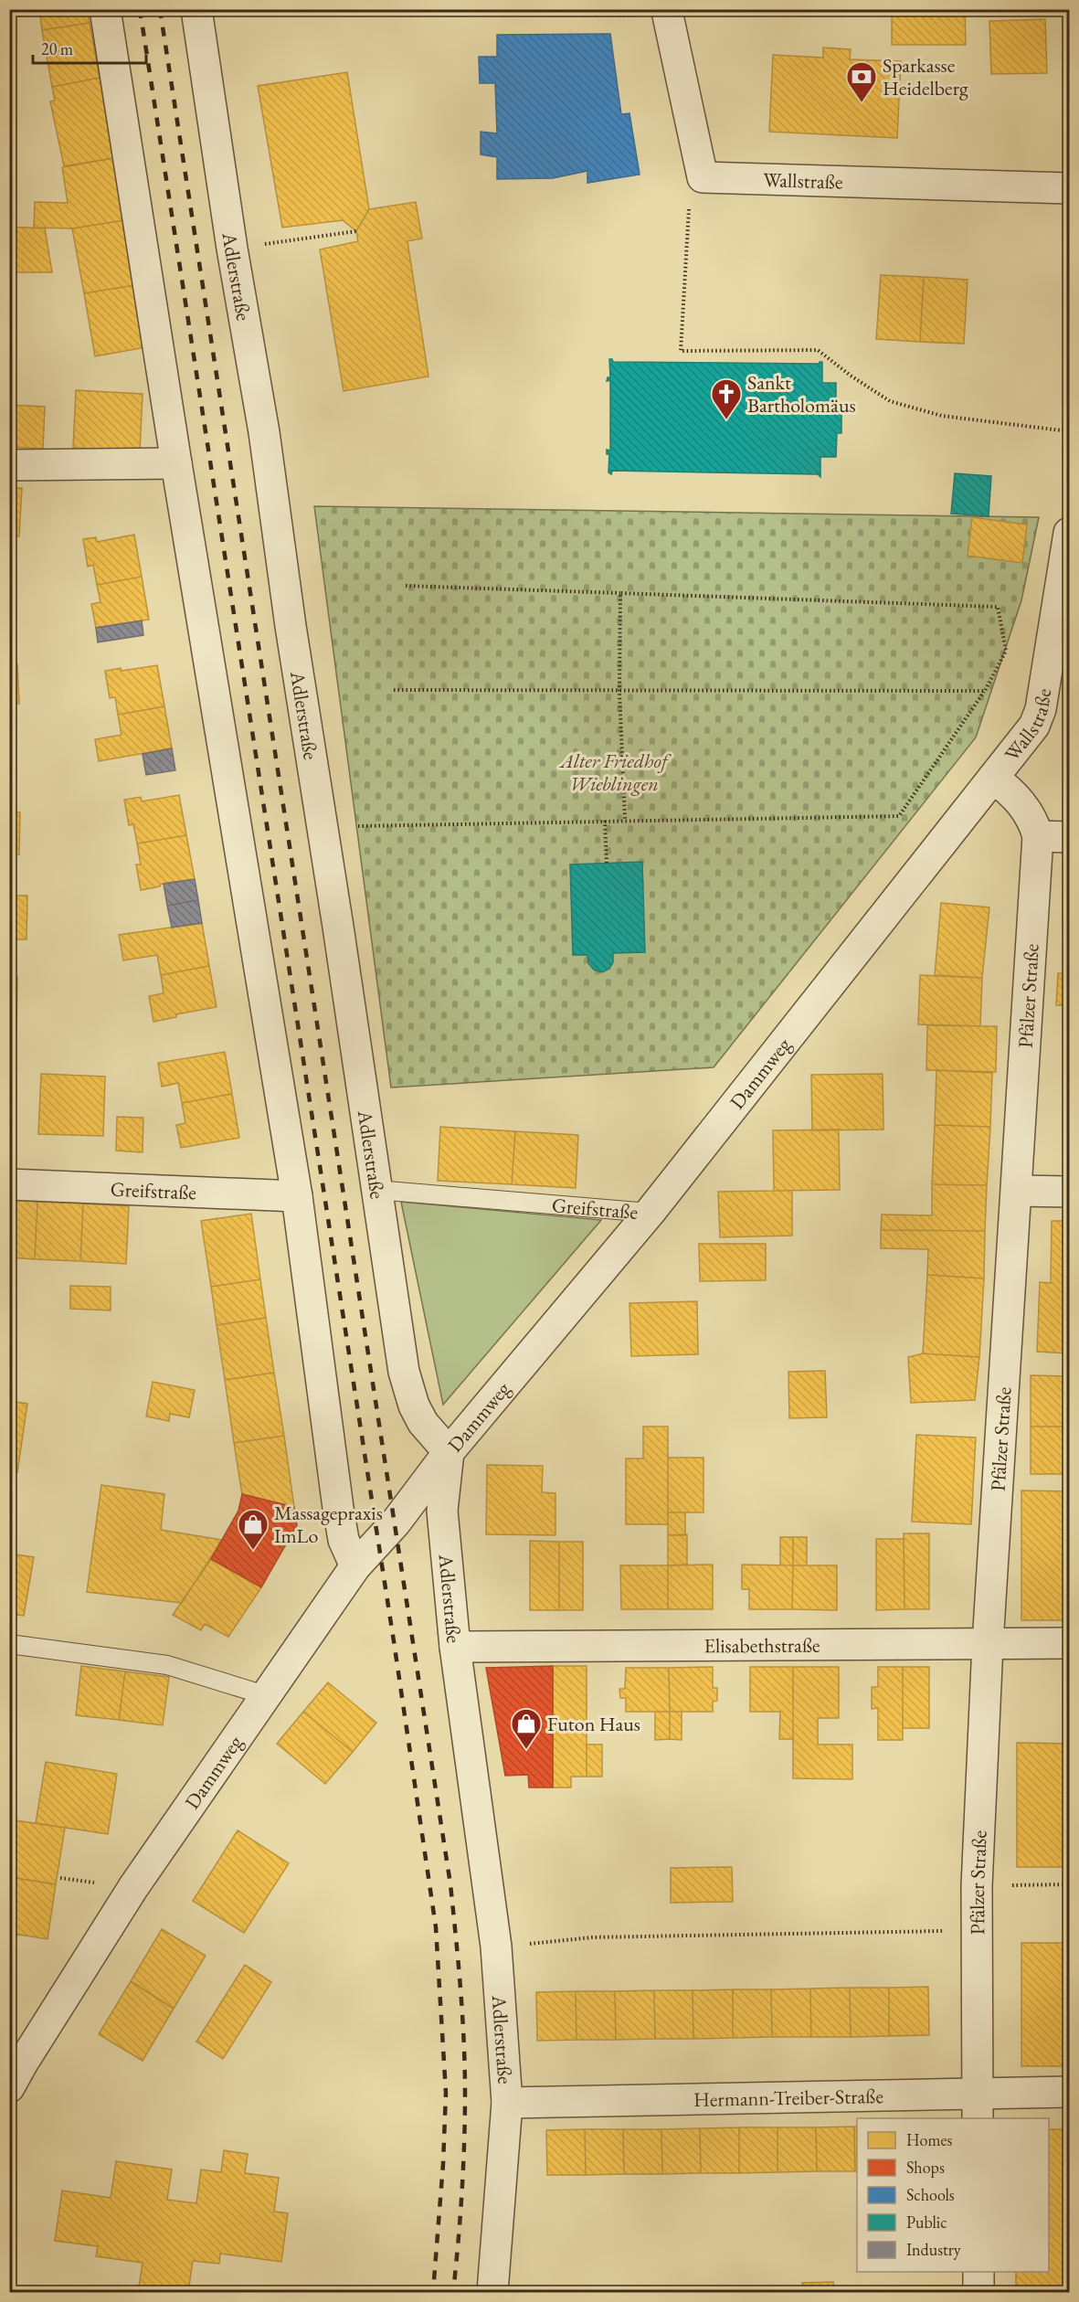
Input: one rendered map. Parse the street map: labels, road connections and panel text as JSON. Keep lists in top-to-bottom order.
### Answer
{
  "streets": {
    "street": [
      "Wallstraße",
      "Adlerstraße",
      "Pfälzer Straße",
      "Dammweg",
      "Greifstraße",
      "Elisabethstraße",
      "Hermann-Treiber-Straße"
    ]
  },
  "crossings": [
    ["Wallstraße", "Pfälzer Straße"],
    ["Wallstraße", "Dammweg"],
    ["Adlerstraße", "Dammweg"],
    ["Adlerstraße", "Greifstraße"],
    ["Adlerstraße", "Elisabethstraße"],
    ["Adlerstraße", "Hermann-Treiber-Straße"],
    ["Pfälzer Straße", "Dammweg"],
    ["Pfälzer Straße", "Elisabethstraße"],
    ["Pfälzer Straße", "Hermann-Treiber-Straße"],
    ["Dammweg", "Greifstraße"]
  ],
  "parks": ["Alter Friedhof Wieblingen"],
  "places": {
    "bank": ["Sparkasse Heidelberg"],
    "church": ["Sankt Bartholomäus"],
    "shop": ["Massagepraxis ImLo", "Futon Haus"]
  },
  "legend": [
    "Homes",
    "Shops",
    "Schools",
    "Public",
    "Industry"
  ],
  "scale_bar": "20 m"
}
